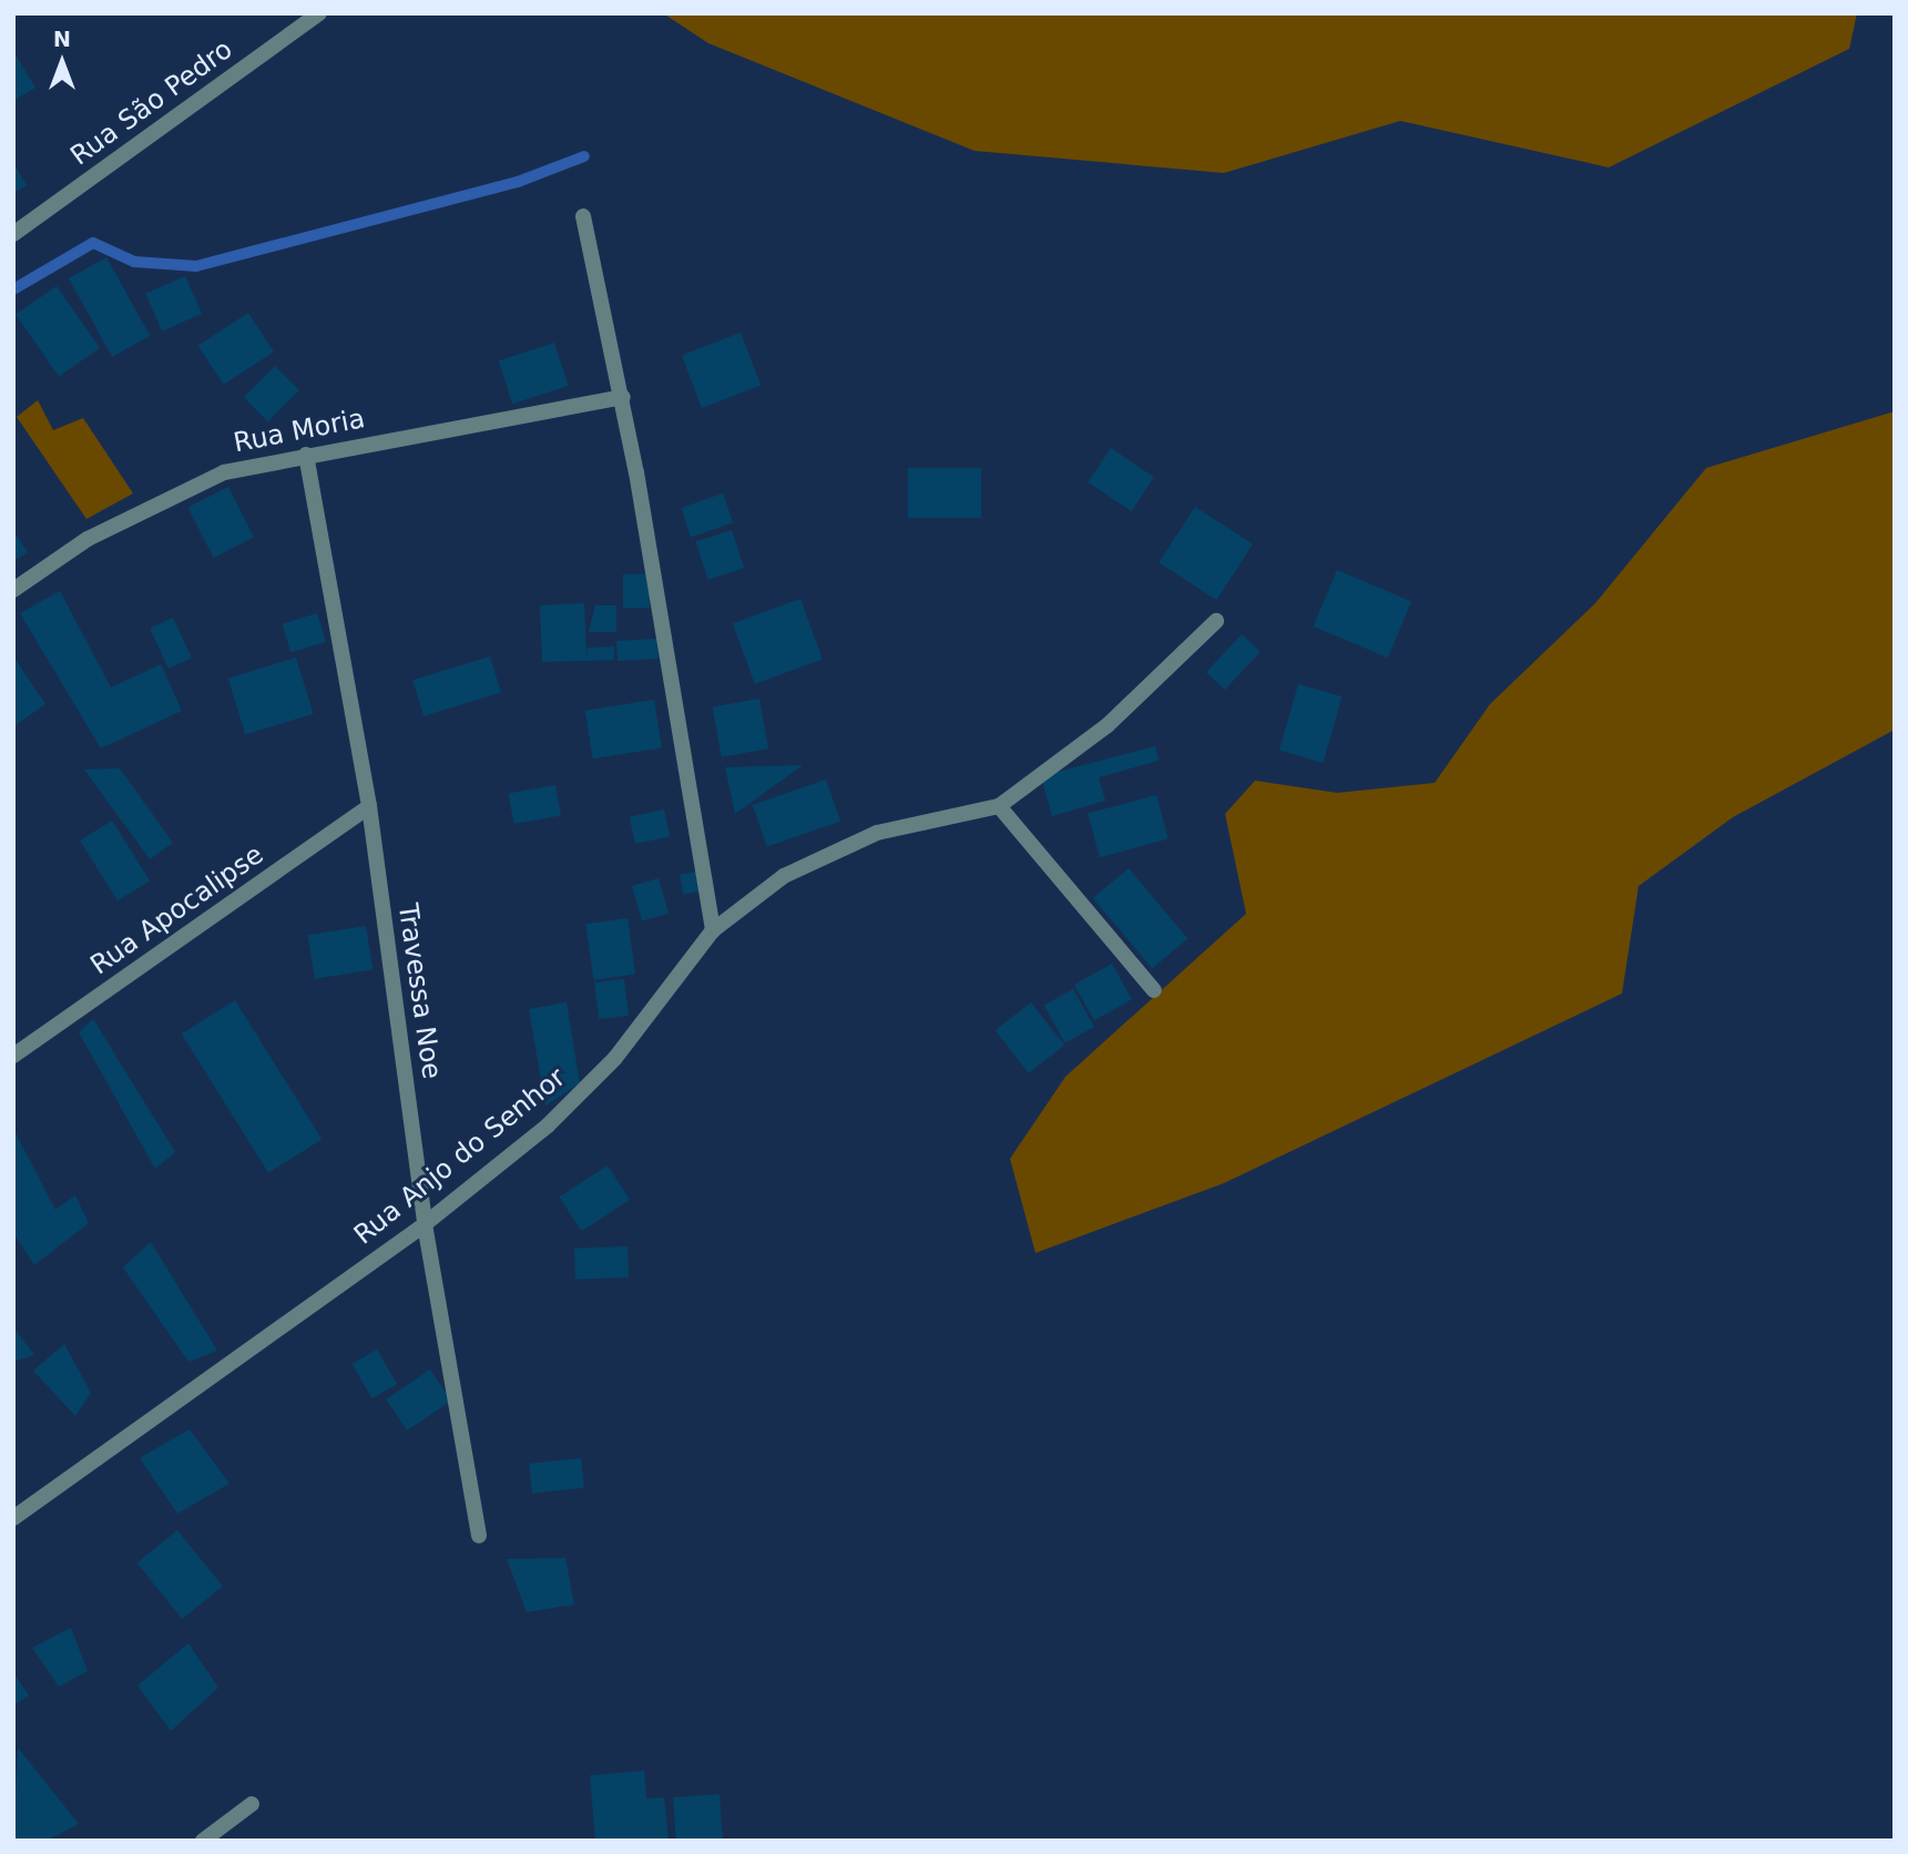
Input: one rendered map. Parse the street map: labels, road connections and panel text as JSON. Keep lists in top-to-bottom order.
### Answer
{
  "streets": {
    "street": [
      "Rua São Pedro",
      "Rua Moria",
      "Rua Apocalipse",
      "Travessa Noe",
      "Rua Anjo do Senhor"
    ]
  },
  "crossings": [
    ["Rua Moria", "Travessa Noe"],
    ["Rua Apocalipse", "Travessa Noe"],
    ["Travessa Noe", "Rua Anjo do Senhor"]
  ],
  "north": "top"
}
